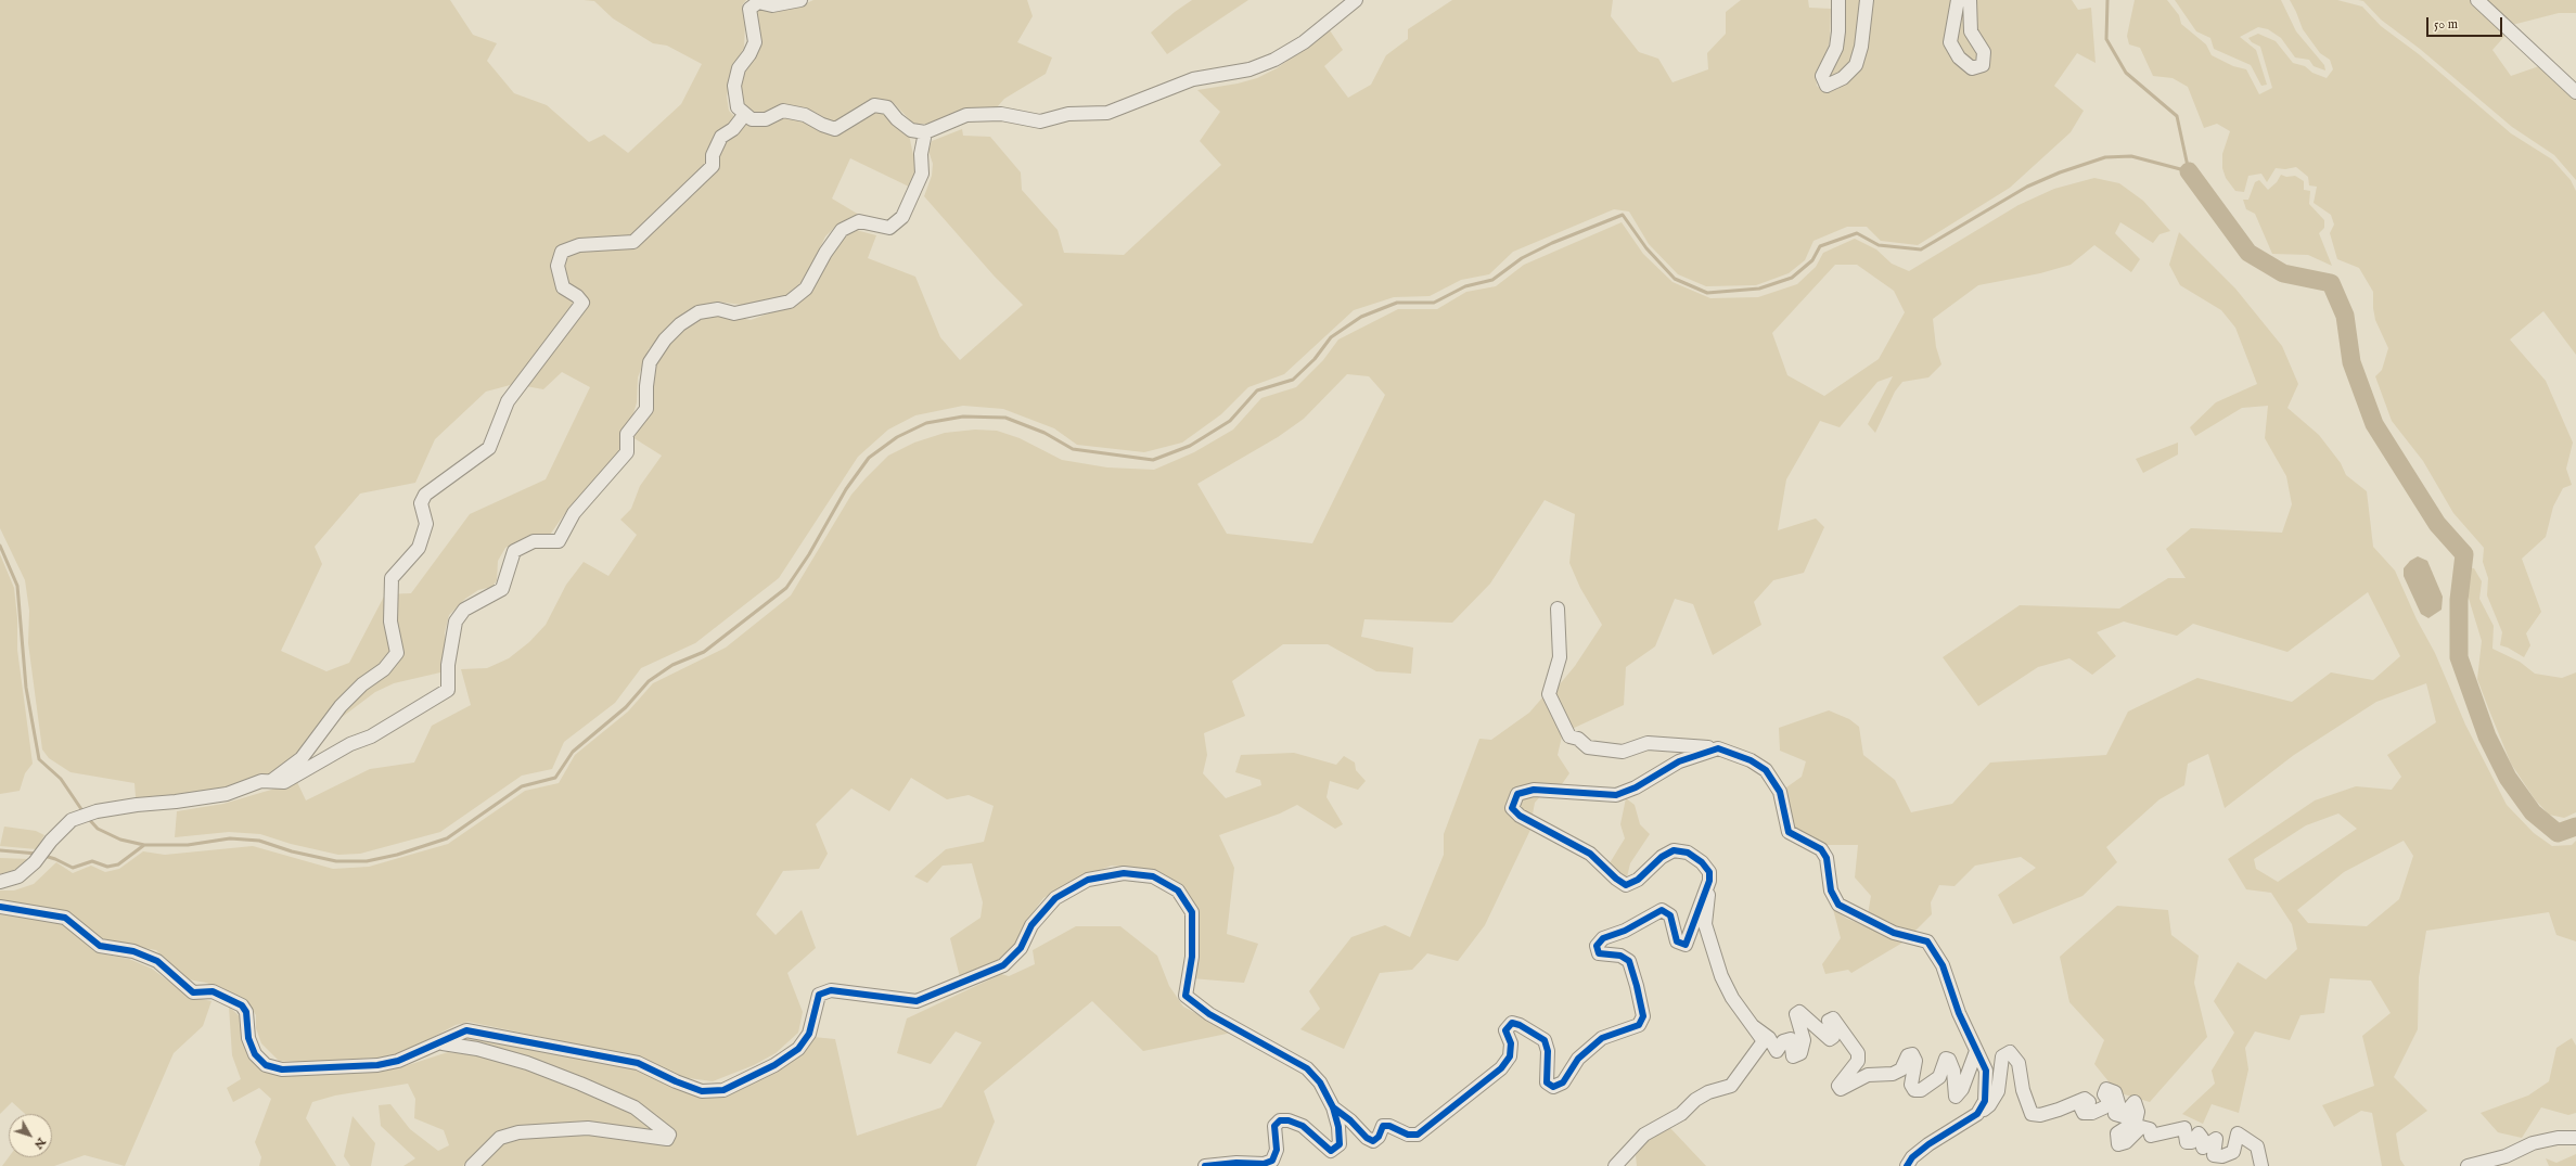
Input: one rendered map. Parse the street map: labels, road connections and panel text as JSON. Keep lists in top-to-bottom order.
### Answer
{
  "scale_bar": "50 m",
  "north": "bottom right"
}
